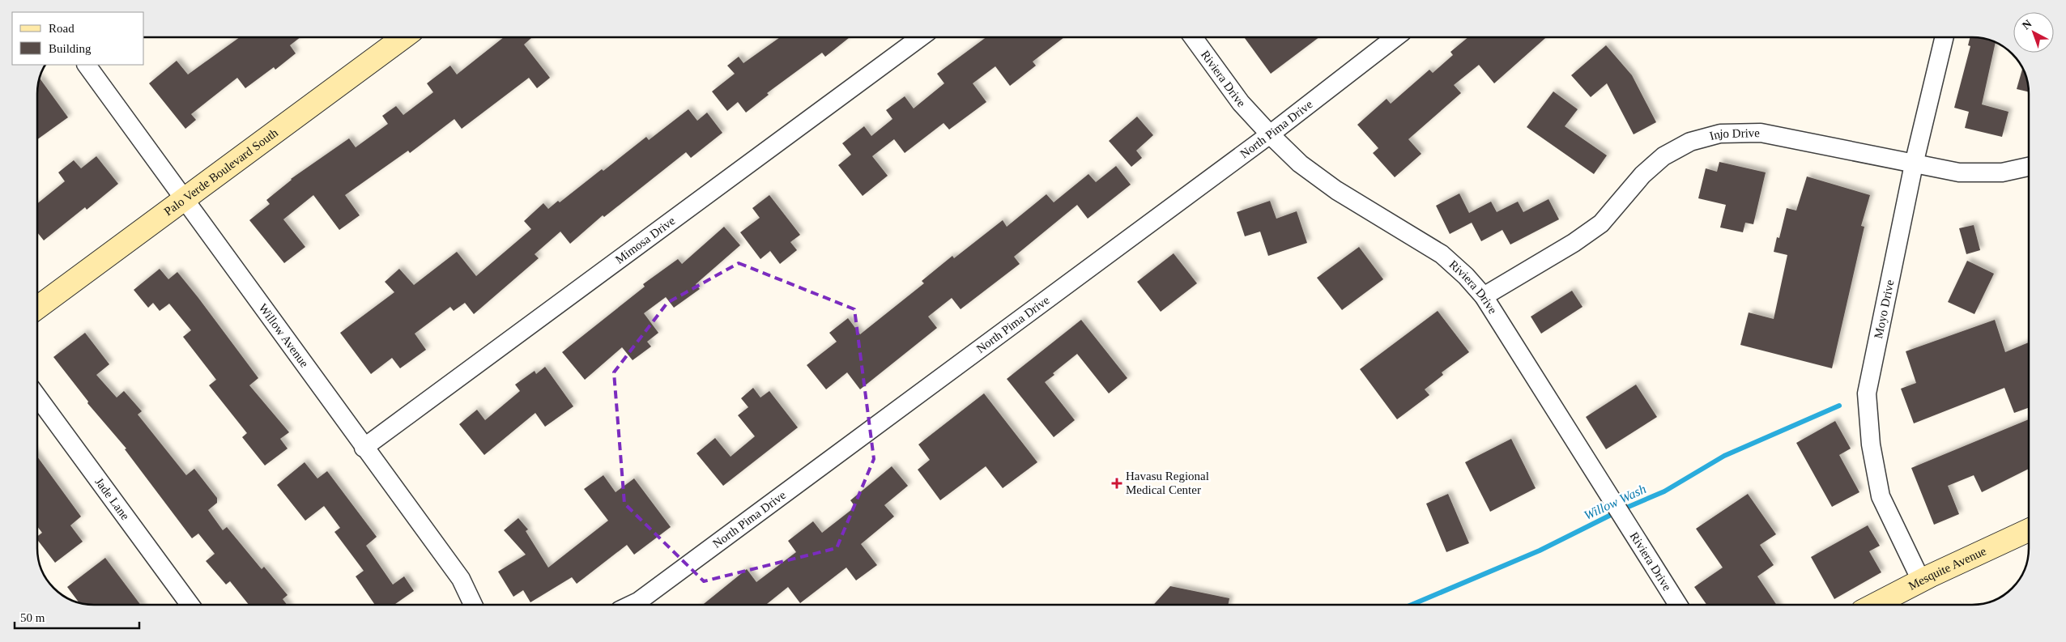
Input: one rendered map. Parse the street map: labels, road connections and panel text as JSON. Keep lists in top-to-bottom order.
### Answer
{
  "streets": {
    "main road": ["Palo Verde Boulevard South", "Mesquite Avenue"],
    "street": [
      "Riviera Drive",
      "North Pima Drive",
      "Injo Drive",
      "Mimosa Drive",
      "Moyo Drive",
      "Willow Avenue",
      "Jade Lane"
    ]
  },
  "crossings": [
    ["Riviera Drive", "North Pima Drive"],
    ["Riviera Drive", "Injo Drive"],
    ["Injo Drive", "Moyo Drive"],
    ["Palo Verde Boulevard South", "Willow Avenue"],
    ["Mimosa Drive", "Willow Avenue"],
    ["Moyo Drive", "Mesquite Avenue"]
  ],
  "water": ["Willow Wash"],
  "places": {
    "health": ["Havasu Regional Medical Center"]
  },
  "legend": ["Road", "Building"],
  "scale_bar": "50 m",
  "north": "top left"
}
